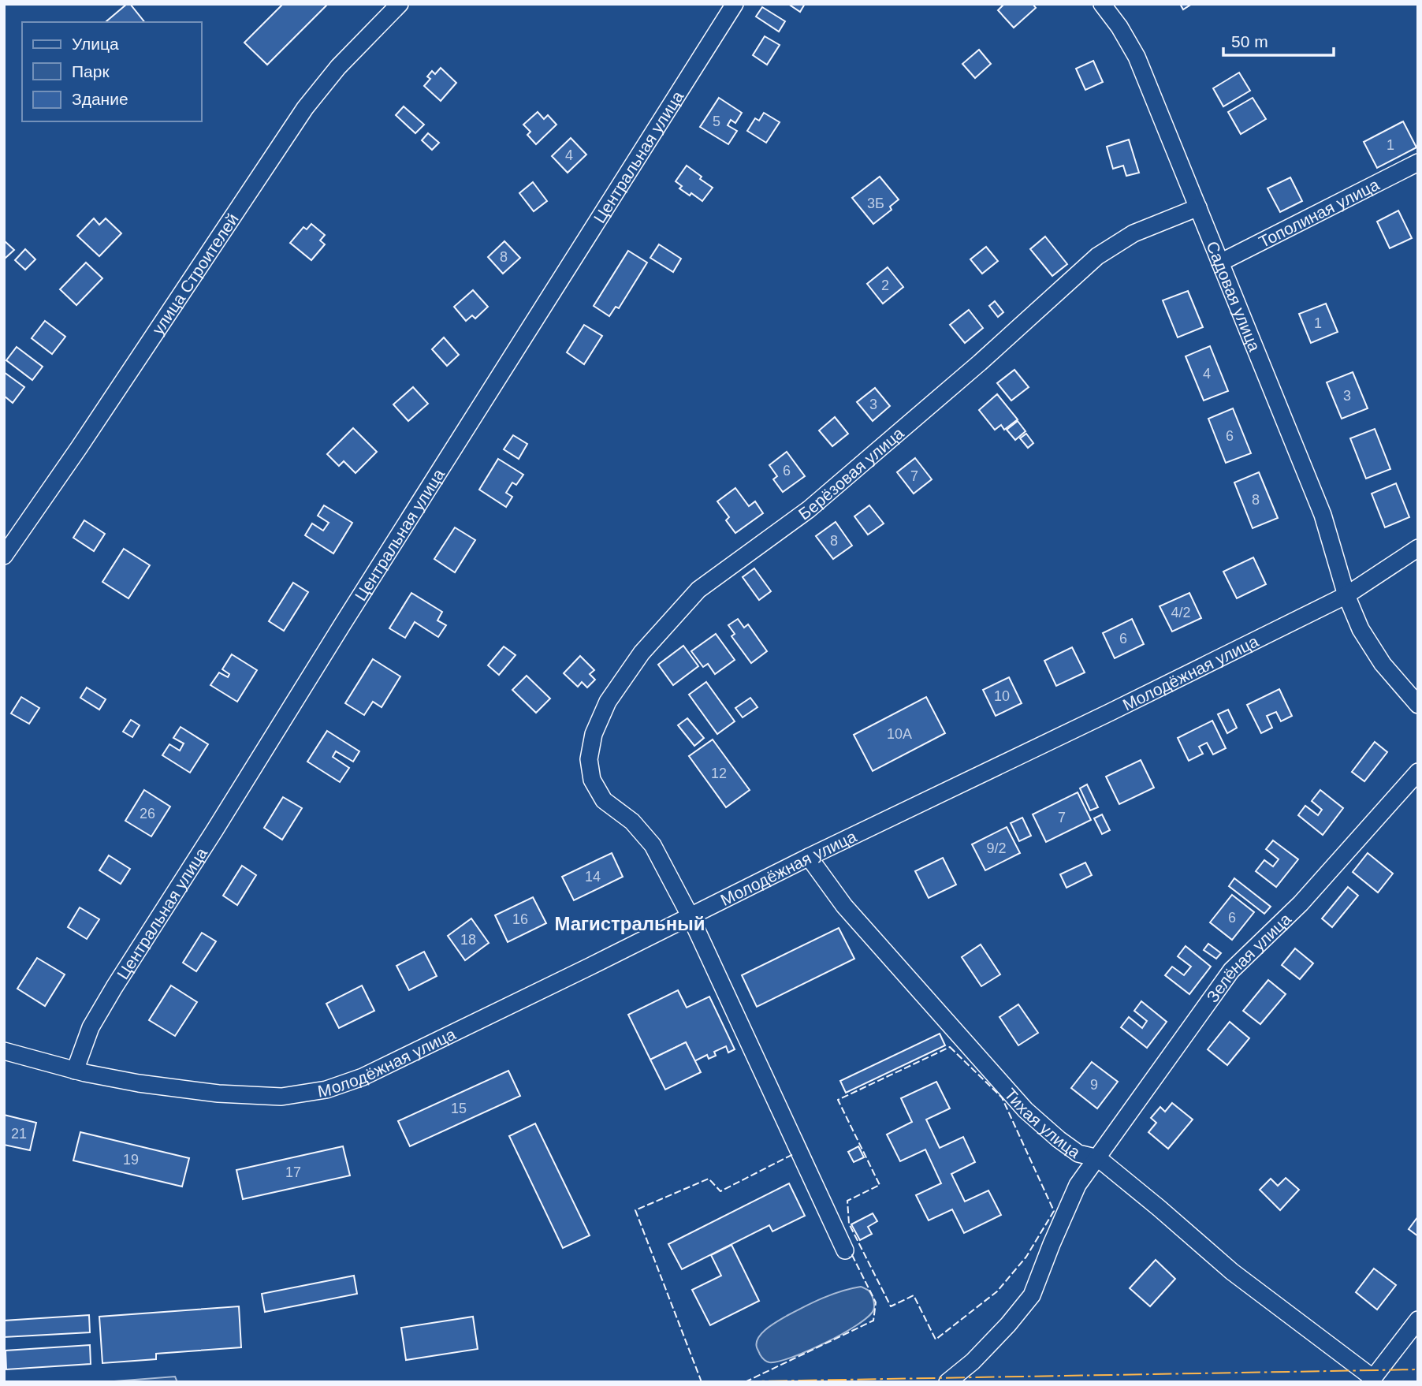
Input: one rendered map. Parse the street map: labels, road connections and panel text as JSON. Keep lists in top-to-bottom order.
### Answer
{
  "streets": {
    "street": [
      "Центральная улица",
      "Тополиная улица",
      "улица Строителей",
      "Садовая улица",
      "Берёзовая улица",
      "Молодёжная улица",
      "Зелёная улица",
      "Тихая улица"
    ]
  },
  "crossings": [
    ["Центральная улица", "Молодёжная улица"],
    ["Тополиная улица", "Садовая улица"],
    ["Садовая улица", "Берёзовая улица"],
    ["Садовая улица", "Молодёжная улица"],
    ["Берёзовая улица", "Молодёжная улица"],
    ["Молодёжная улица", "Тихая улица"],
    ["Зелёная улица", "Тихая улица"]
  ],
  "districts": ["Магистральный"],
  "house_numbers": [
    "5",
    "1",
    "4",
    "3Б",
    "8",
    "2",
    "1",
    "4",
    "3",
    "3",
    "6",
    "6",
    "7",
    "8",
    "8",
    "4/2",
    "6",
    "10",
    "10А",
    "12",
    "26",
    "7",
    "9/2",
    "14",
    "6",
    "16",
    "18",
    "9",
    "15",
    "21",
    "19",
    "17"
  ],
  "legend": ["Улица", "Парк", "Здание"],
  "scale_bar": "50 m"
}
